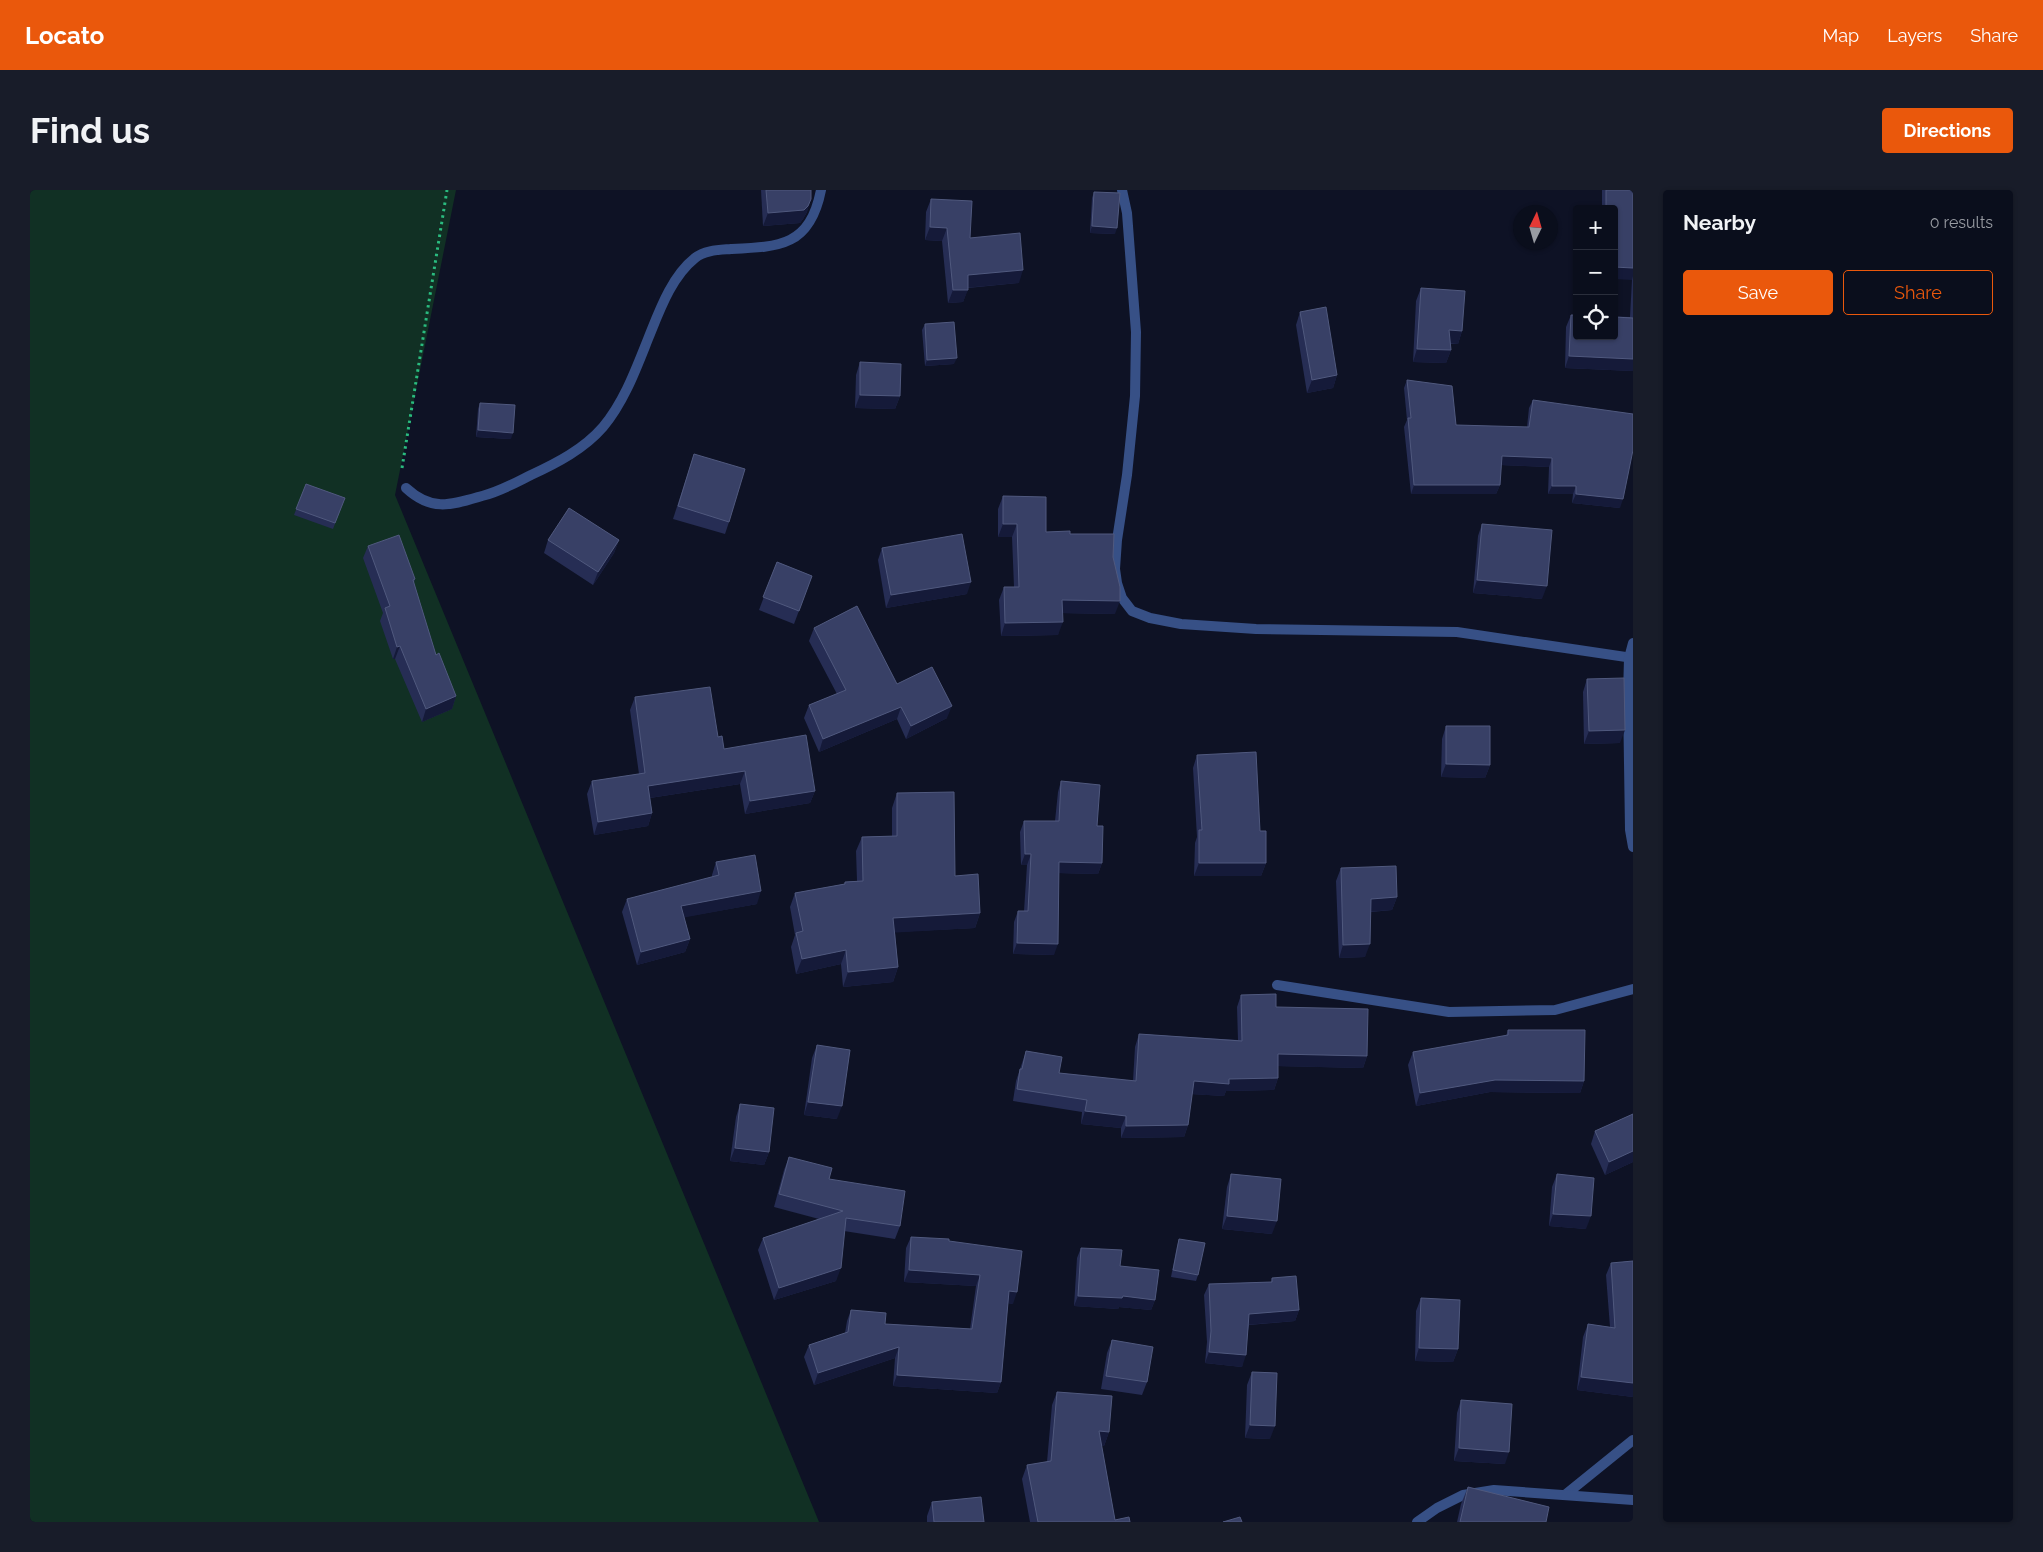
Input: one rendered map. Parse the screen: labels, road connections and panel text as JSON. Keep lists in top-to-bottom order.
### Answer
{
  "north": "top",
  "page": {
    "header": "Locato",
    "nav": ["Map", "Layers", "Share"],
    "buttons": [
      "Directions",
      ["Save", "Share"]
    ],
    "title": "Find us",
    "heading": ["Nearby", "0 results"],
    "map_buttons": ["+", "−"]
  }
}
